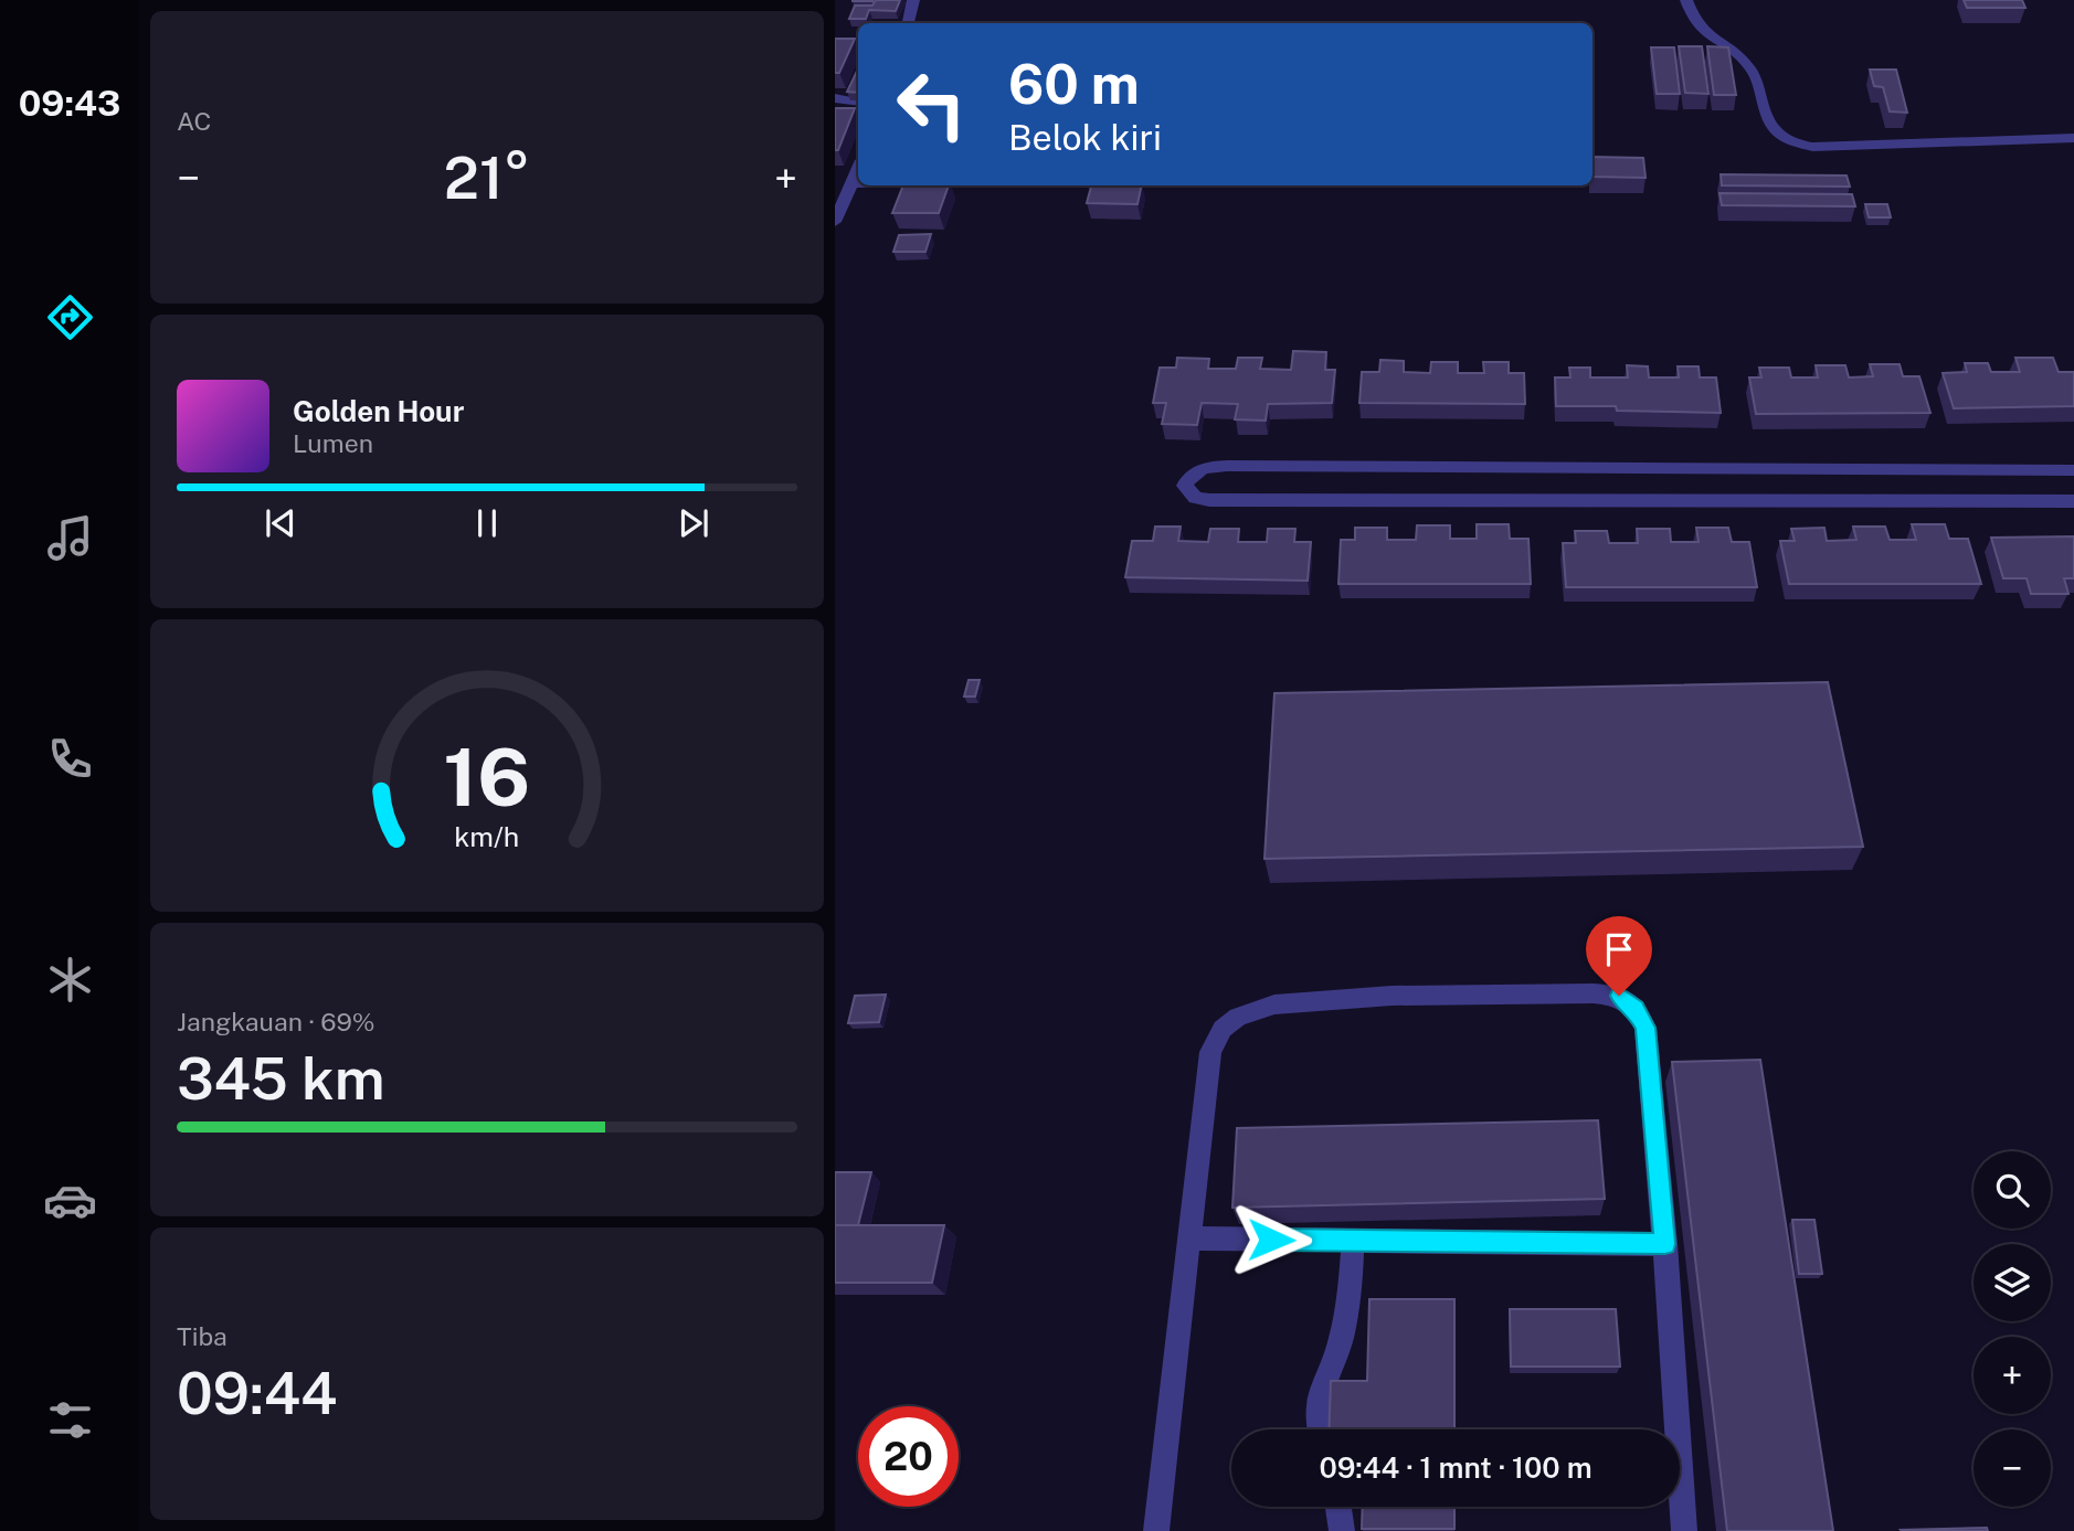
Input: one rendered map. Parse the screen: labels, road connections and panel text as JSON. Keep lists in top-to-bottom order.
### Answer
{
  "page": {
    "tabs": "09:43",
    "tile": [
      "AC",
      ["Jangkauan · 69%", "345 km"],
      ["Tiba", "09:44"]
    ],
    "turn": ["60 m", "Belok kiri"],
    "heat": ["−", "21°", "+"],
    "song": ["Golden Hour", "Lumen"],
    "map_buttons": ["+", "−"],
    "limit": "20",
    "trip": "09:44 · 1 mnt · 100 m",
    "gauge": ["16", "km/h"]
  }
}
